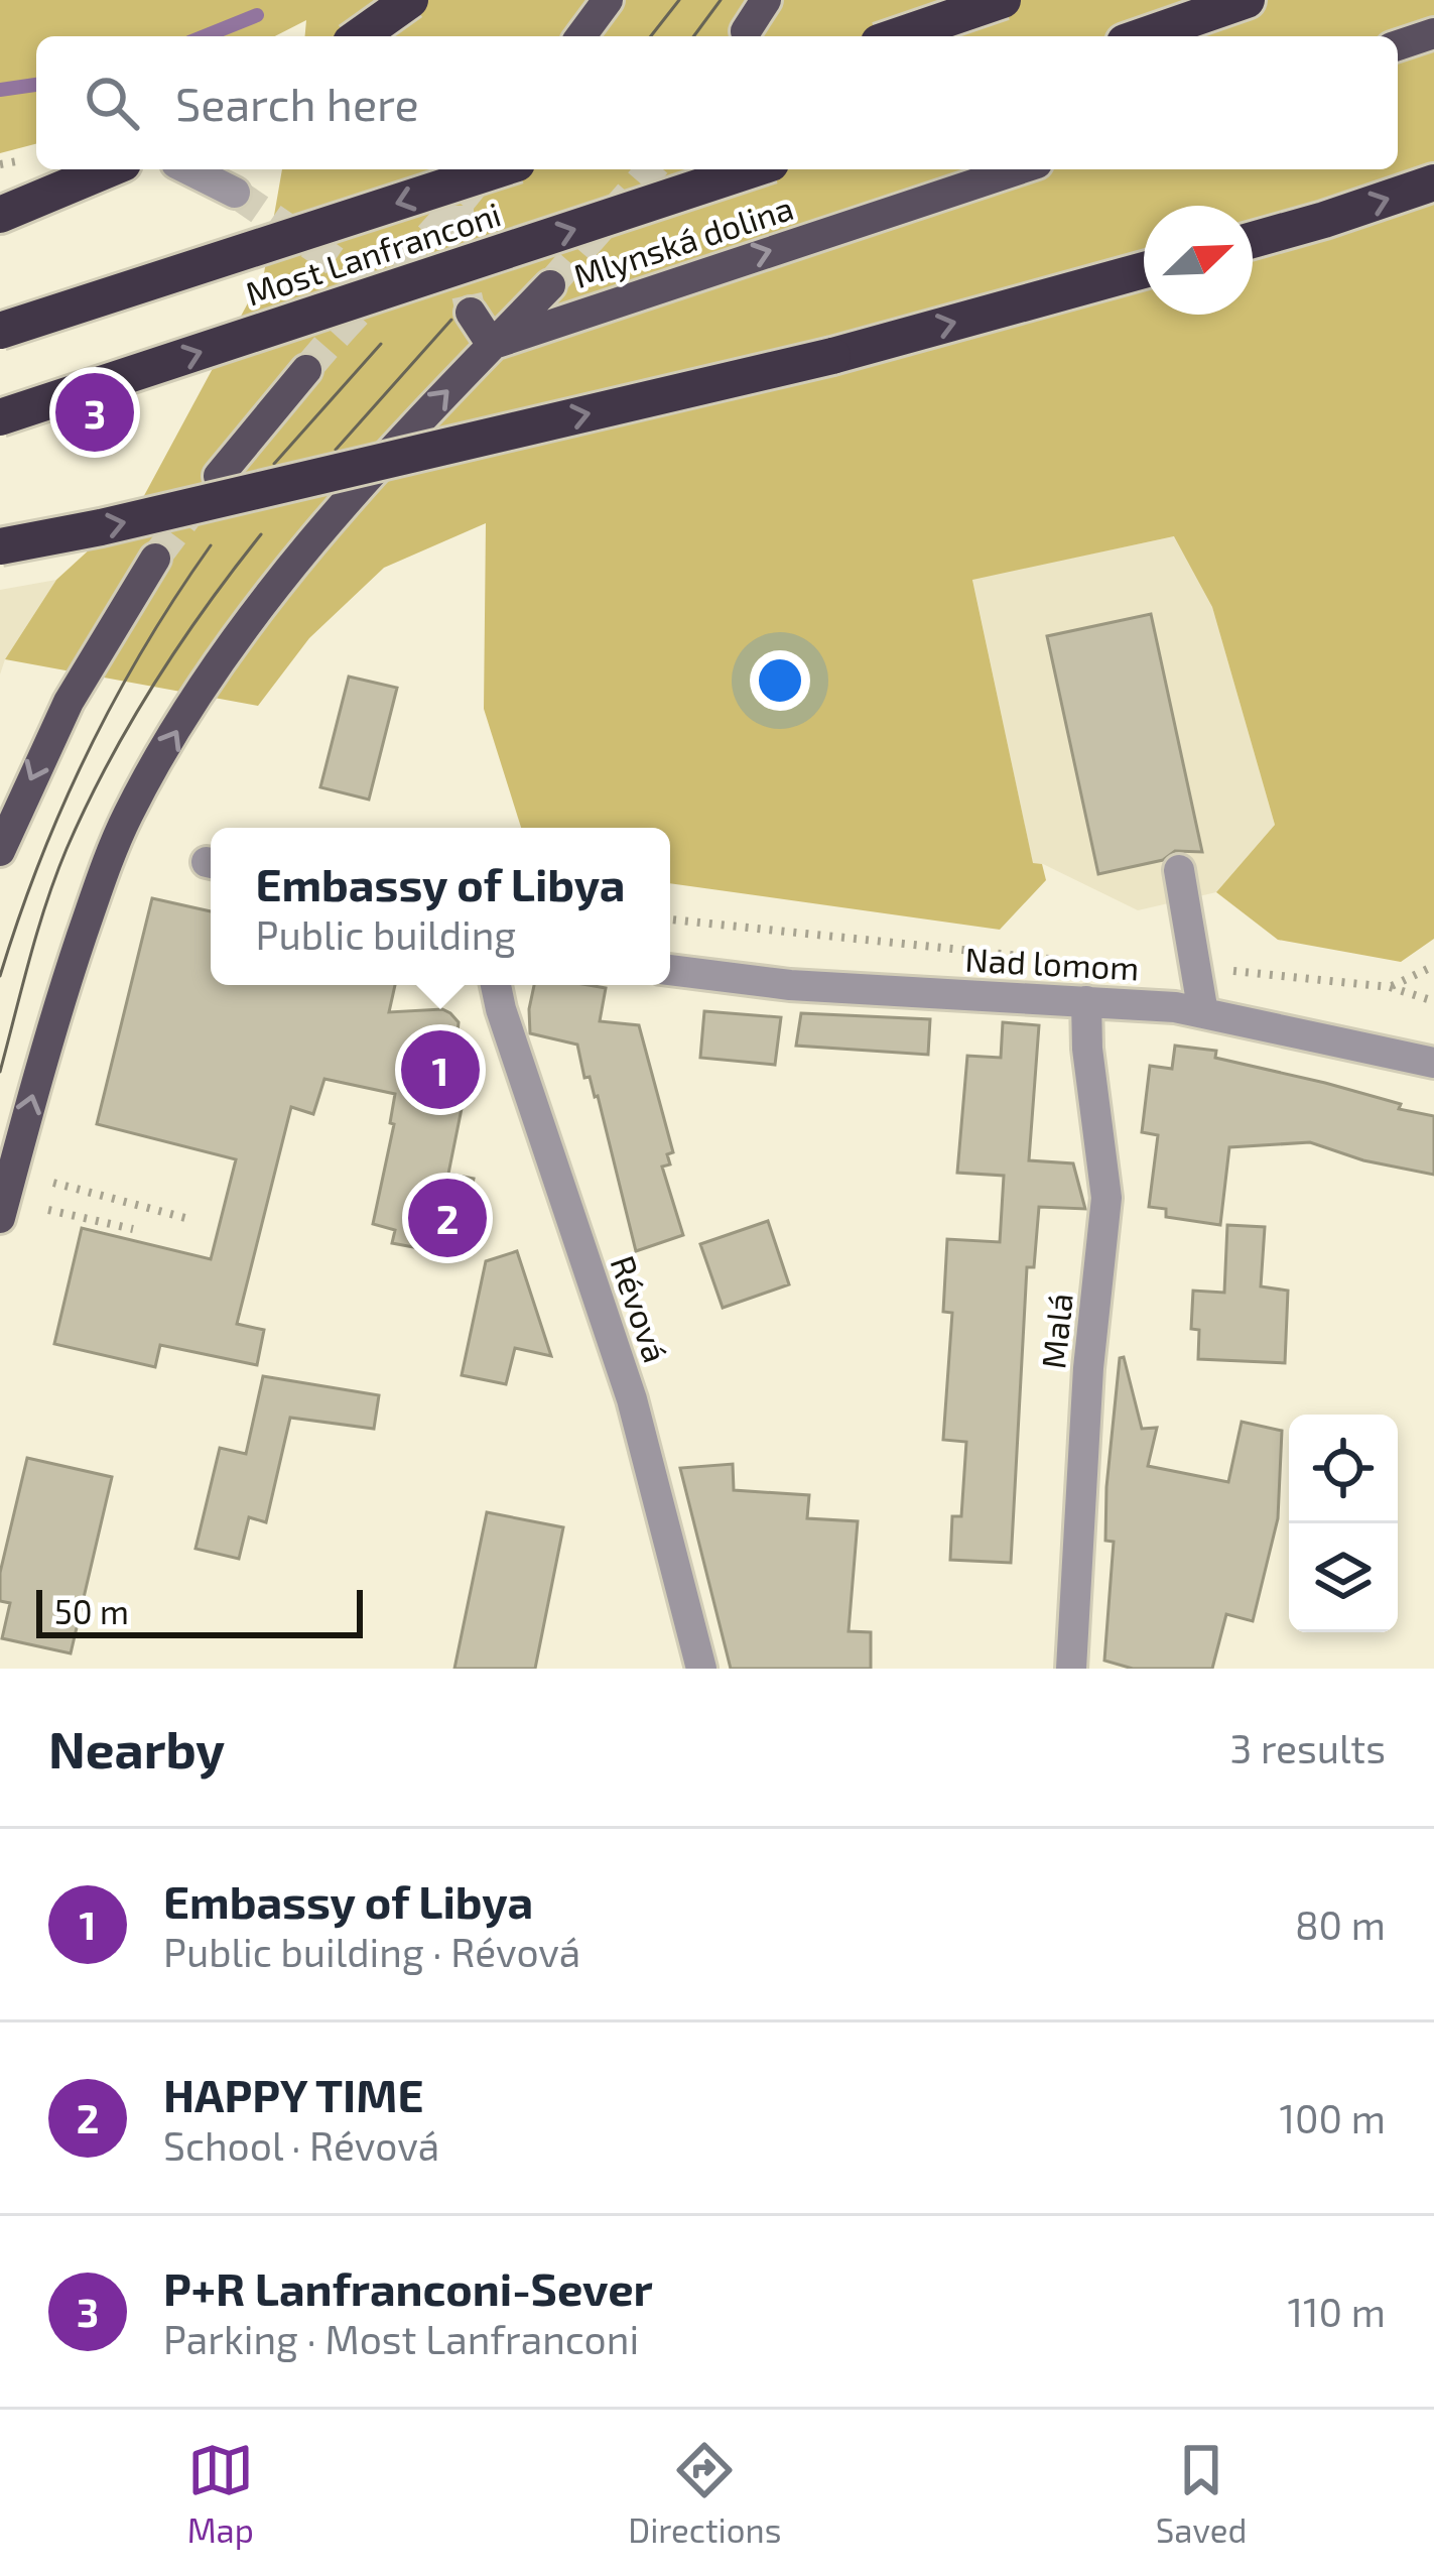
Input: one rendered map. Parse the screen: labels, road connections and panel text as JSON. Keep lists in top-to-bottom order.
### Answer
{
  "streets": {
    "highway": ["Most Lanfranconi"],
    "main road": ["Mlynská dolina"],
    "street": ["Nad lomom", "Révová", "Malá"]
  },
  "crossings": [
    ["Nad lomom", "Malá"]
  ],
  "one_way": ["Mlynská dolina"],
  "scale_bar": "50 m",
  "north": "top right",
  "page": {
    "search": "Search here",
    "pins": ["3", "1", "2"],
    "popup": ["Embassy of Libya", "Public building"],
    "scale": "50 m",
    "heading": ["Nearby", "3 results"],
    "list": [
      {
        "mark": "1",
        "name": "Embassy of Libya",
        "note": "Public building · Révová",
        "value": "80 m"
      },
      {
        "mark": "2",
        "name": "HAPPY TIME",
        "note": "School · Révová",
        "value": "100 m"
      },
      {
        "mark": "3",
        "name": "P+R Lanfranconi-Sever",
        "note": "Parking · Most Lanfranconi",
        "value": "110 m"
      }
    ],
    "nav": ["Map", "Directions", "Saved"]
  }
}
